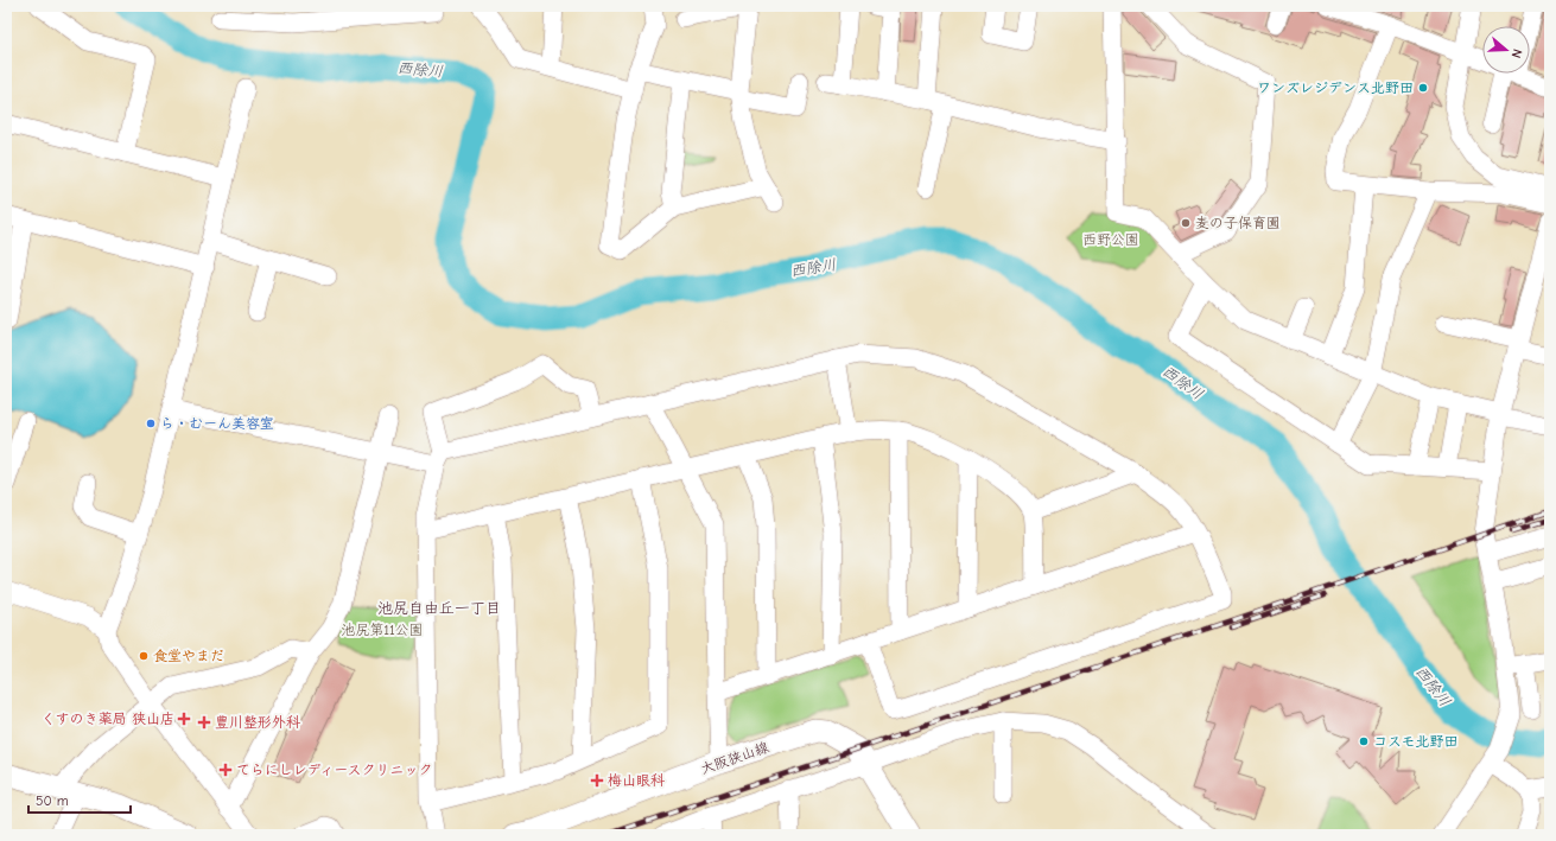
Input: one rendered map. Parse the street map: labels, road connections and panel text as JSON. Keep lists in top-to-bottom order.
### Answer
{
  "streets": {
    "main road": ["大阪狭山線"]
  },
  "districts": ["池尻自由丘一丁目"],
  "water": ["西除川"],
  "parks": ["西野公園", "池尻第11公園"],
  "places": {
    "other": [
      "ワンズレジデンス北野田",
      "麦の子保育園",
      "ら・むーん美容室",
      "食堂やまだ",
      "コスモ北野田"
    ],
    "health": [
      "くすのき薬局 狭山店",
      "豊川整形外科",
      "てらにしレディースクリニック",
      "梅山眼科"
    ]
  },
  "scale_bar": "50 m",
  "north": "right"
}
